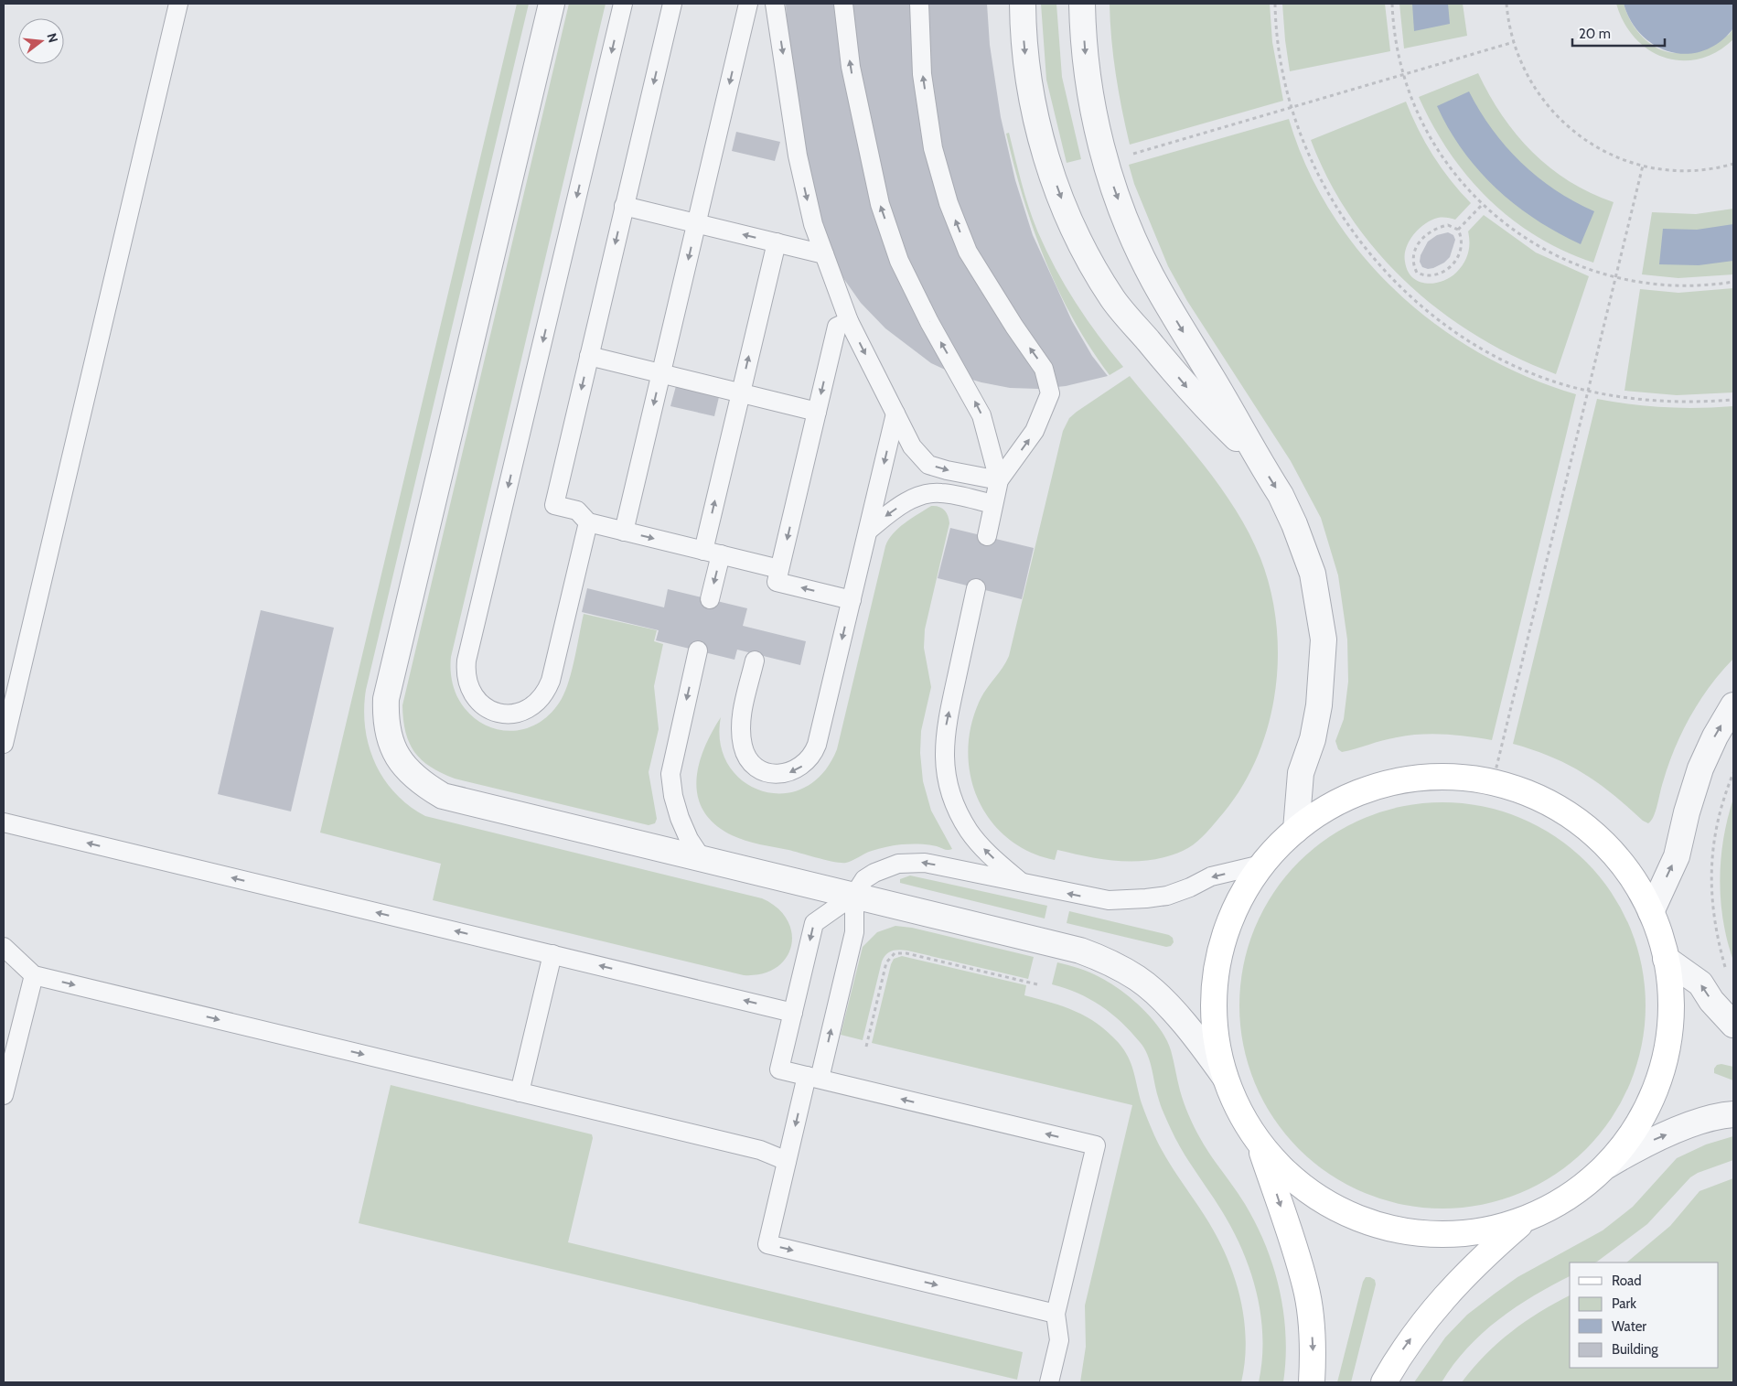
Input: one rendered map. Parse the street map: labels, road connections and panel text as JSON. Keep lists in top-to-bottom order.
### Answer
{
  "legend": [
    "Road",
    "Park",
    "Water",
    "Building"
  ],
  "scale_bar": "20 m",
  "north": "right"
}
